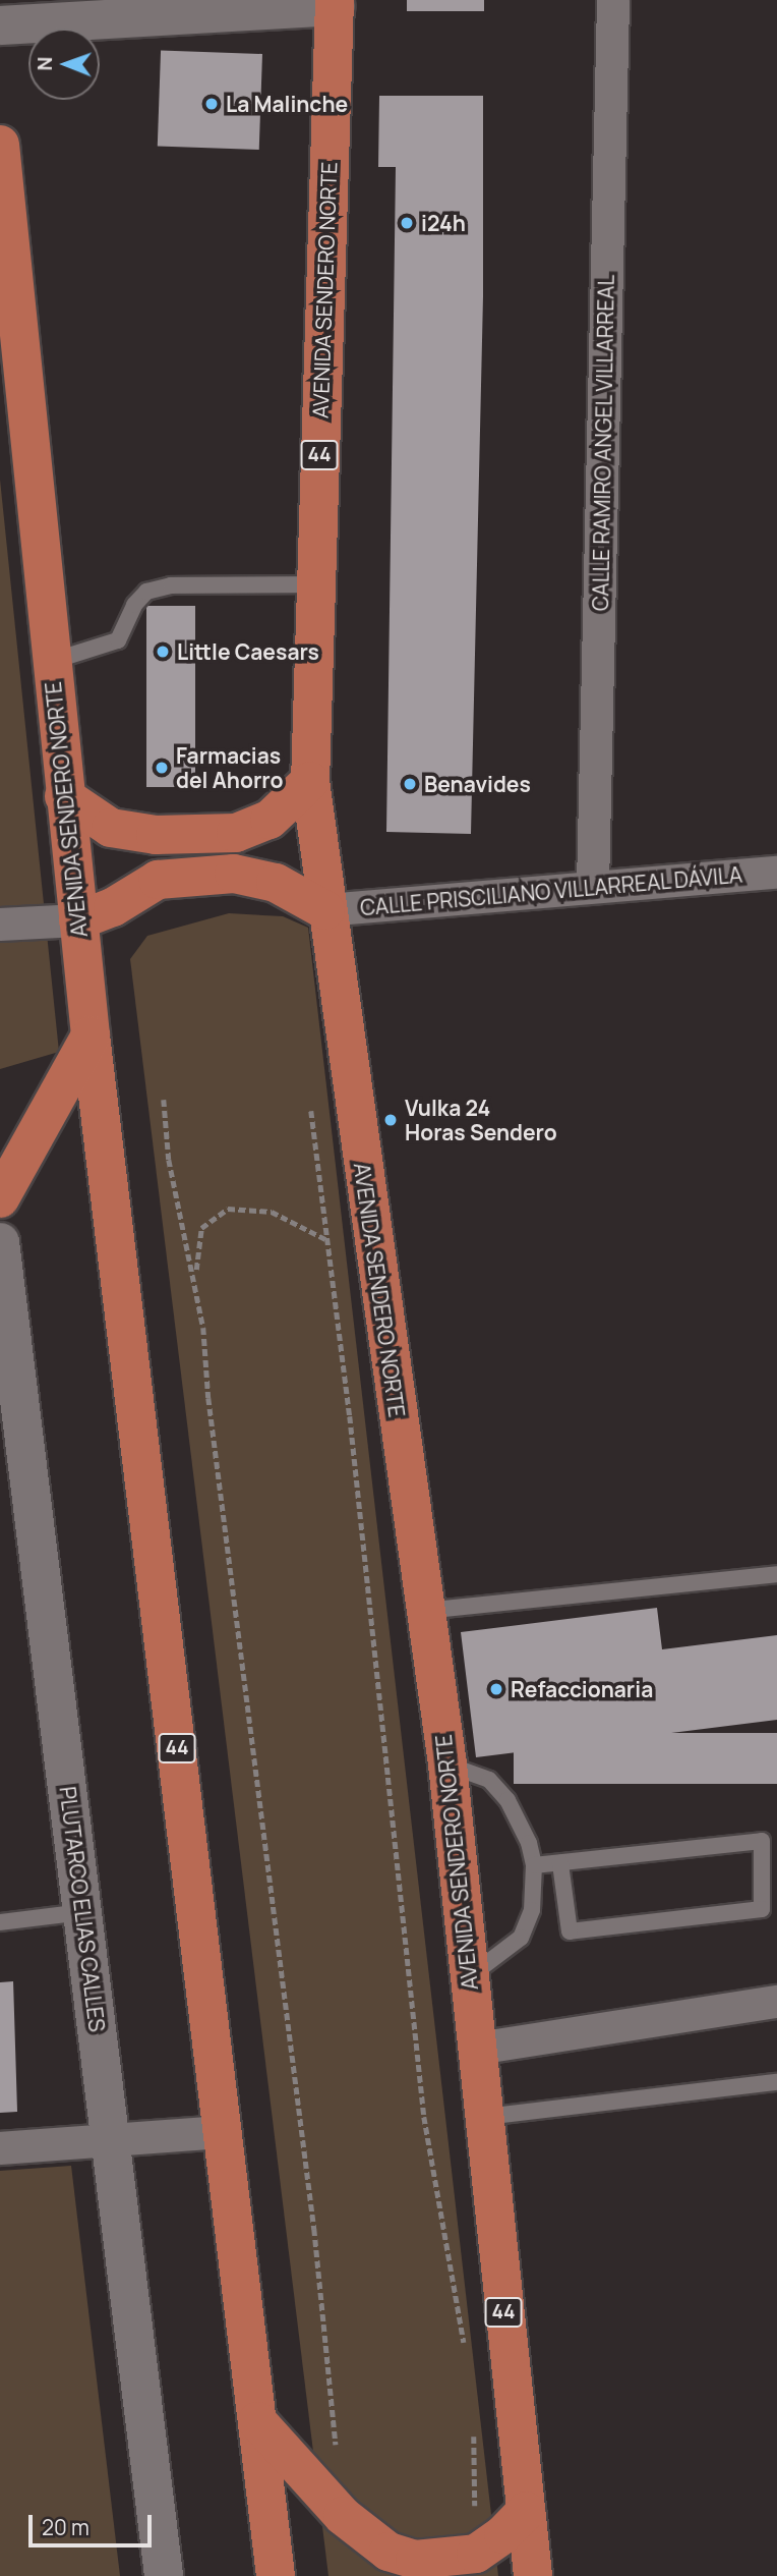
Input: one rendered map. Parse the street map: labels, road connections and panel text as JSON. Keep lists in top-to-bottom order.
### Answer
{
  "streets": {
    "main road": ["AVENIDA SENDERO NORTE", "44"],
    "street": ["CALLE RAMIRO ANGEL VILLARREAL", "CALLE PRISCILIANO VILLARREAL DÁVILA", "PLUTARCO ELIAS CALLES"]
  },
  "crossings": [
    ["AVENIDA SENDERO NORTE", "CALLE PRISCILIANO VILLARREAL DÁVILA"],
    ["CALLE RAMIRO ANGEL VILLARREAL", "CALLE PRISCILIANO VILLARREAL DÁVILA"]
  ],
  "places": [
    "La Malinche",
    "i24h",
    "Little Caesars",
    "Farmacias del Ahorro",
    "Benavides",
    "Vulka 24 Horas Sendero",
    "Refaccionaria"
  ],
  "scale_bar": "20 m",
  "north": "left"
}
